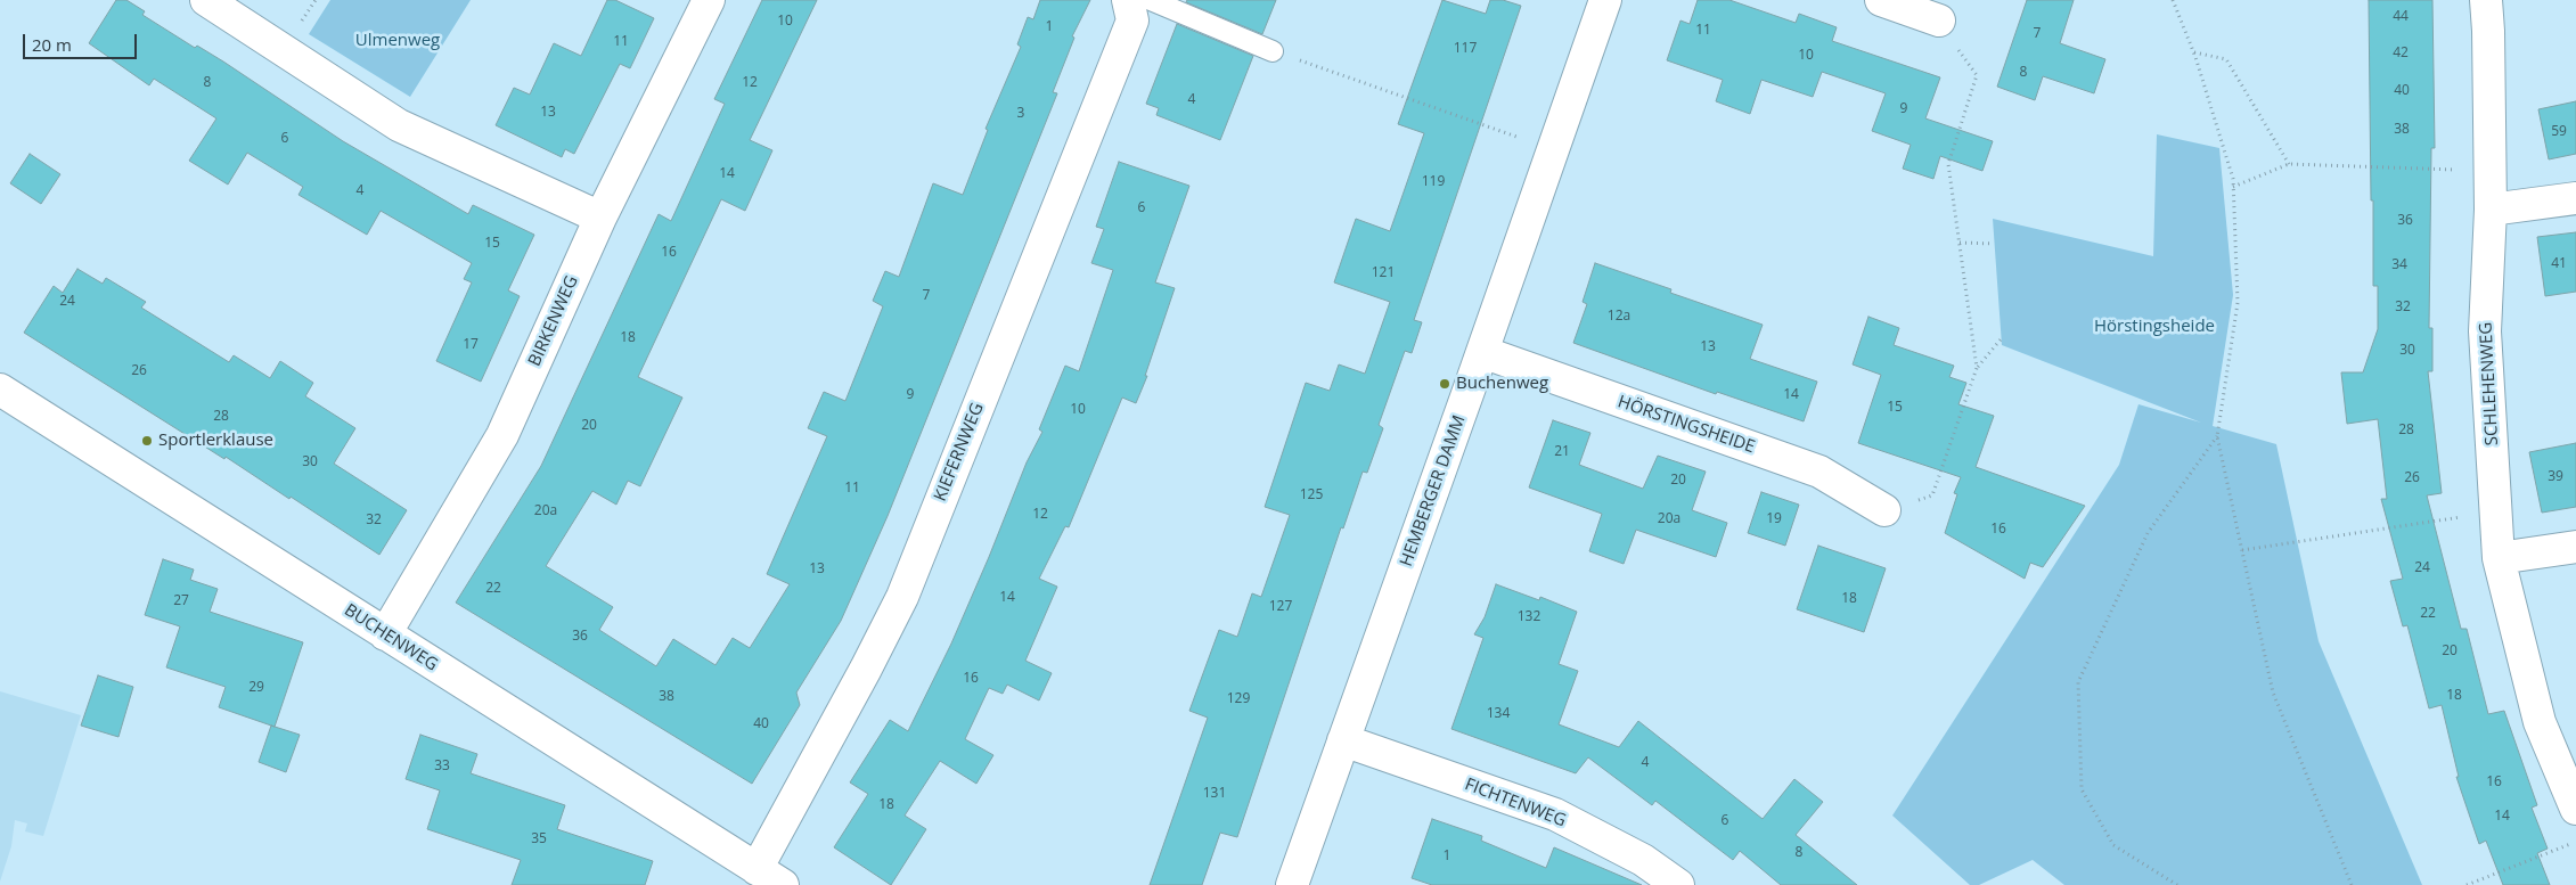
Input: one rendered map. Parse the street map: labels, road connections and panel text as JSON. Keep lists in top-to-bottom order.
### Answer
{
  "streets": {
    "street": [
      "BIRKENWEG",
      "SCHLEHENWEG",
      "HÖRSTINGSHEIDE",
      "KIEFERNWEG",
      "HEMBERGER DAMM",
      "BUCHENWEG",
      "FICHTENWEG"
    ]
  },
  "crossings": [
    ["BIRKENWEG", "BUCHENWEG"],
    ["HÖRSTINGSHEIDE", "HEMBERGER DAMM"],
    ["KIEFERNWEG", "BUCHENWEG"],
    ["HEMBERGER DAMM", "FICHTENWEG"]
  ],
  "parks": ["Ulmenweg", "Hörstingsheide"],
  "places": ["Buchenweg", "Sportlerklause"],
  "house_numbers": [
    "44",
    "10",
    "1",
    "11",
    "7",
    "11",
    "117",
    "42",
    "10",
    "8",
    "8",
    "12",
    "40",
    "4",
    "9",
    "13",
    "3",
    "38",
    "59",
    "6",
    "14",
    "119",
    "4",
    "6",
    "36",
    "15",
    "16",
    "41",
    "34",
    "121",
    "7",
    "24",
    "32",
    "12a",
    "18",
    "17",
    "13",
    "30",
    "26",
    "9",
    "14",
    "15",
    "10",
    "28",
    "20",
    "28",
    "21",
    "30",
    "39",
    "26",
    "20",
    "11",
    "125",
    "20a",
    "12",
    "20a",
    "19",
    "32",
    "16",
    "24",
    "13",
    "22",
    "14",
    "18",
    "27",
    "127",
    "22",
    "132",
    "36",
    "20",
    "16",
    "29",
    "18",
    "38",
    "129",
    "134",
    "40",
    "4",
    "33",
    "16",
    "131",
    "18",
    "14",
    "6",
    "35",
    "8",
    "1"
  ],
  "scale_bar": "20 m"
}
